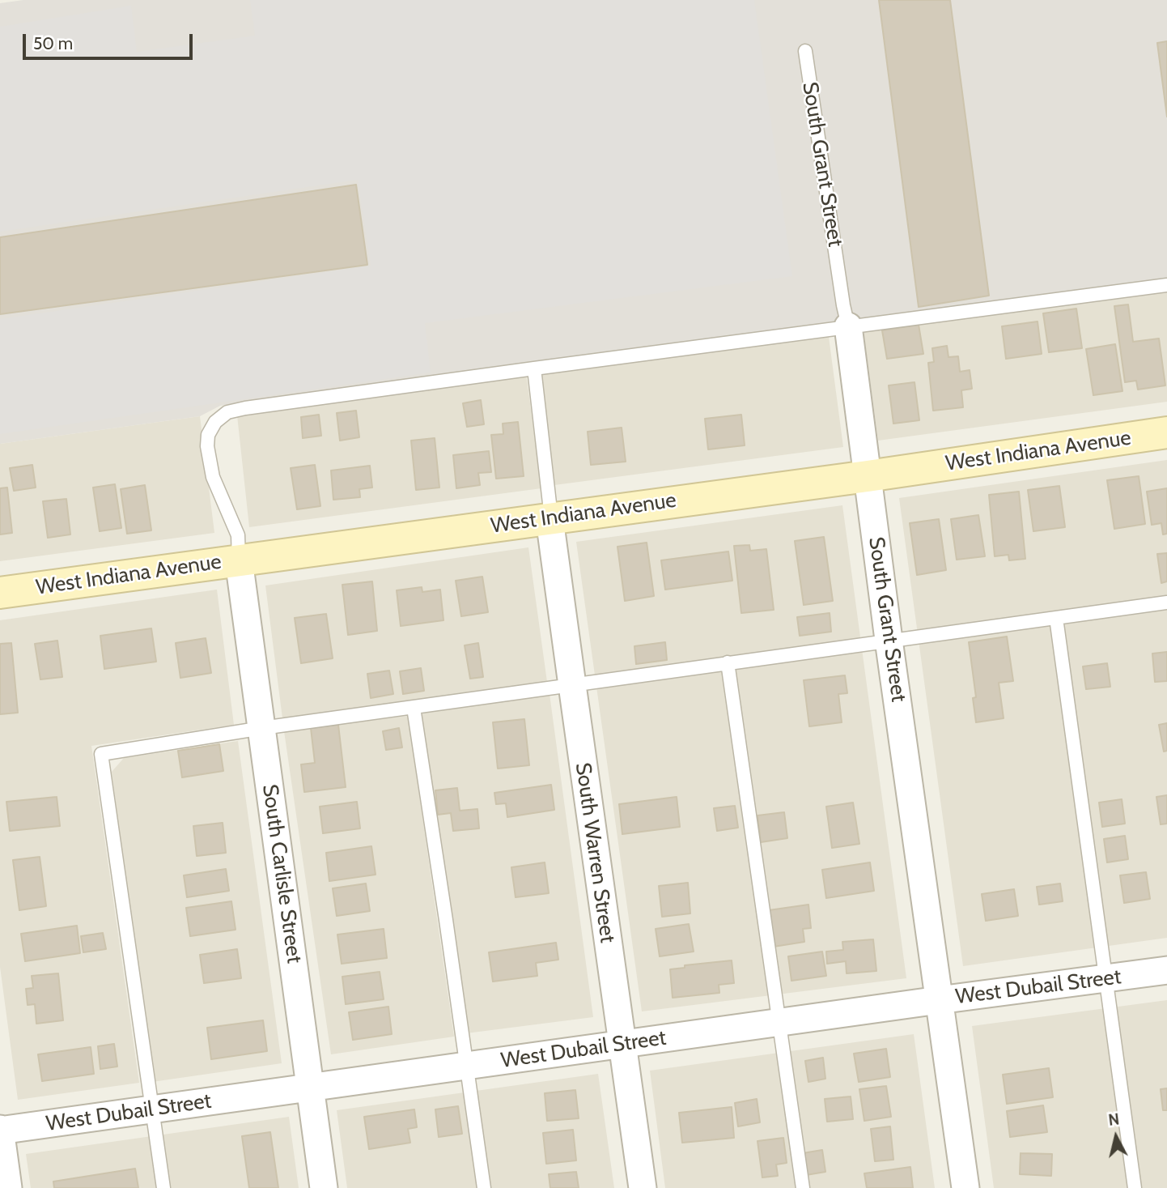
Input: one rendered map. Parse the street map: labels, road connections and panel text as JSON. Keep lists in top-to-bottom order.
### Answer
{
  "streets": {
    "street": [
      "South Grant Street",
      "West Indiana Avenue",
      "South Warren Street",
      "South Carlisle Street",
      "West Dubail Street"
    ]
  },
  "crossings": [
    ["South Grant Street", "West Indiana Avenue"],
    ["South Grant Street", "West Dubail Street"],
    ["West Indiana Avenue", "South Warren Street"],
    ["West Indiana Avenue", "South Carlisle Street"],
    ["South Warren Street", "West Dubail Street"],
    ["South Carlisle Street", "West Dubail Street"]
  ],
  "scale_bar": "50 m",
  "north": "top"
}
